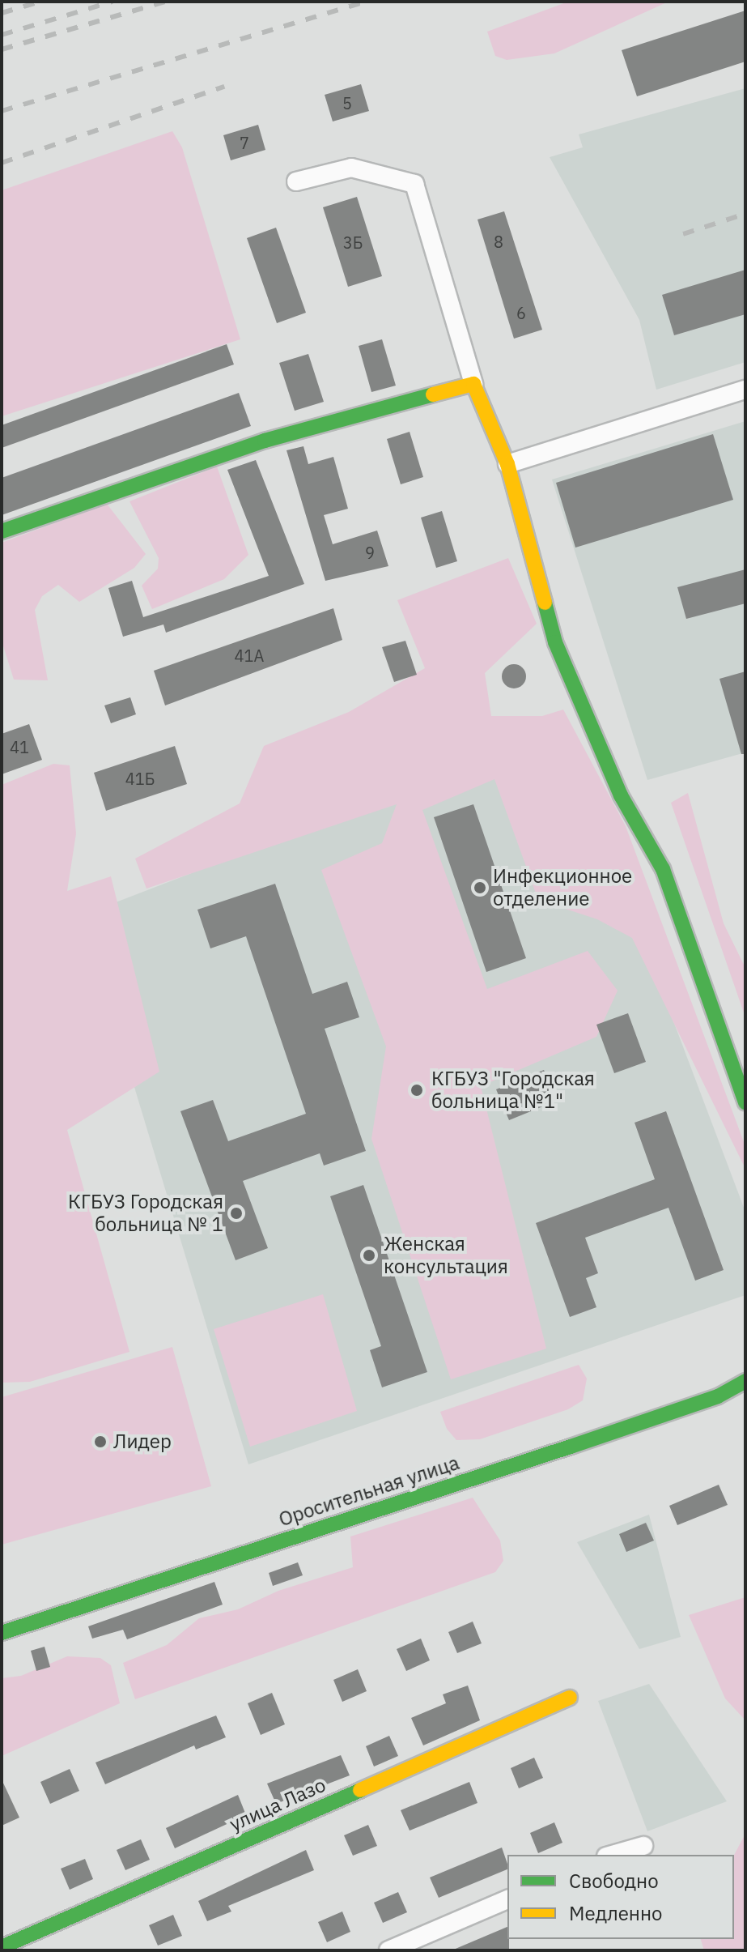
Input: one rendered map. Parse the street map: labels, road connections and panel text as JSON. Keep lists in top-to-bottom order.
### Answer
{
  "streets": {
    "street": ["Оросительная улица", "улица Лазо"]
  },
  "places": [
    "Инфекционное отделение",
    "КГБУЗ \"Городская больница №1\"",
    "КГБУЗ Городская больница № 1",
    "Женская консультация",
    "Лидер"
  ],
  "house_numbers": [
    "5",
    "7",
    "8",
    "3Б",
    "6",
    "9",
    "41А",
    "41",
    "41Б"
  ],
  "legend": ["Свободно", "Медленно"]
}
